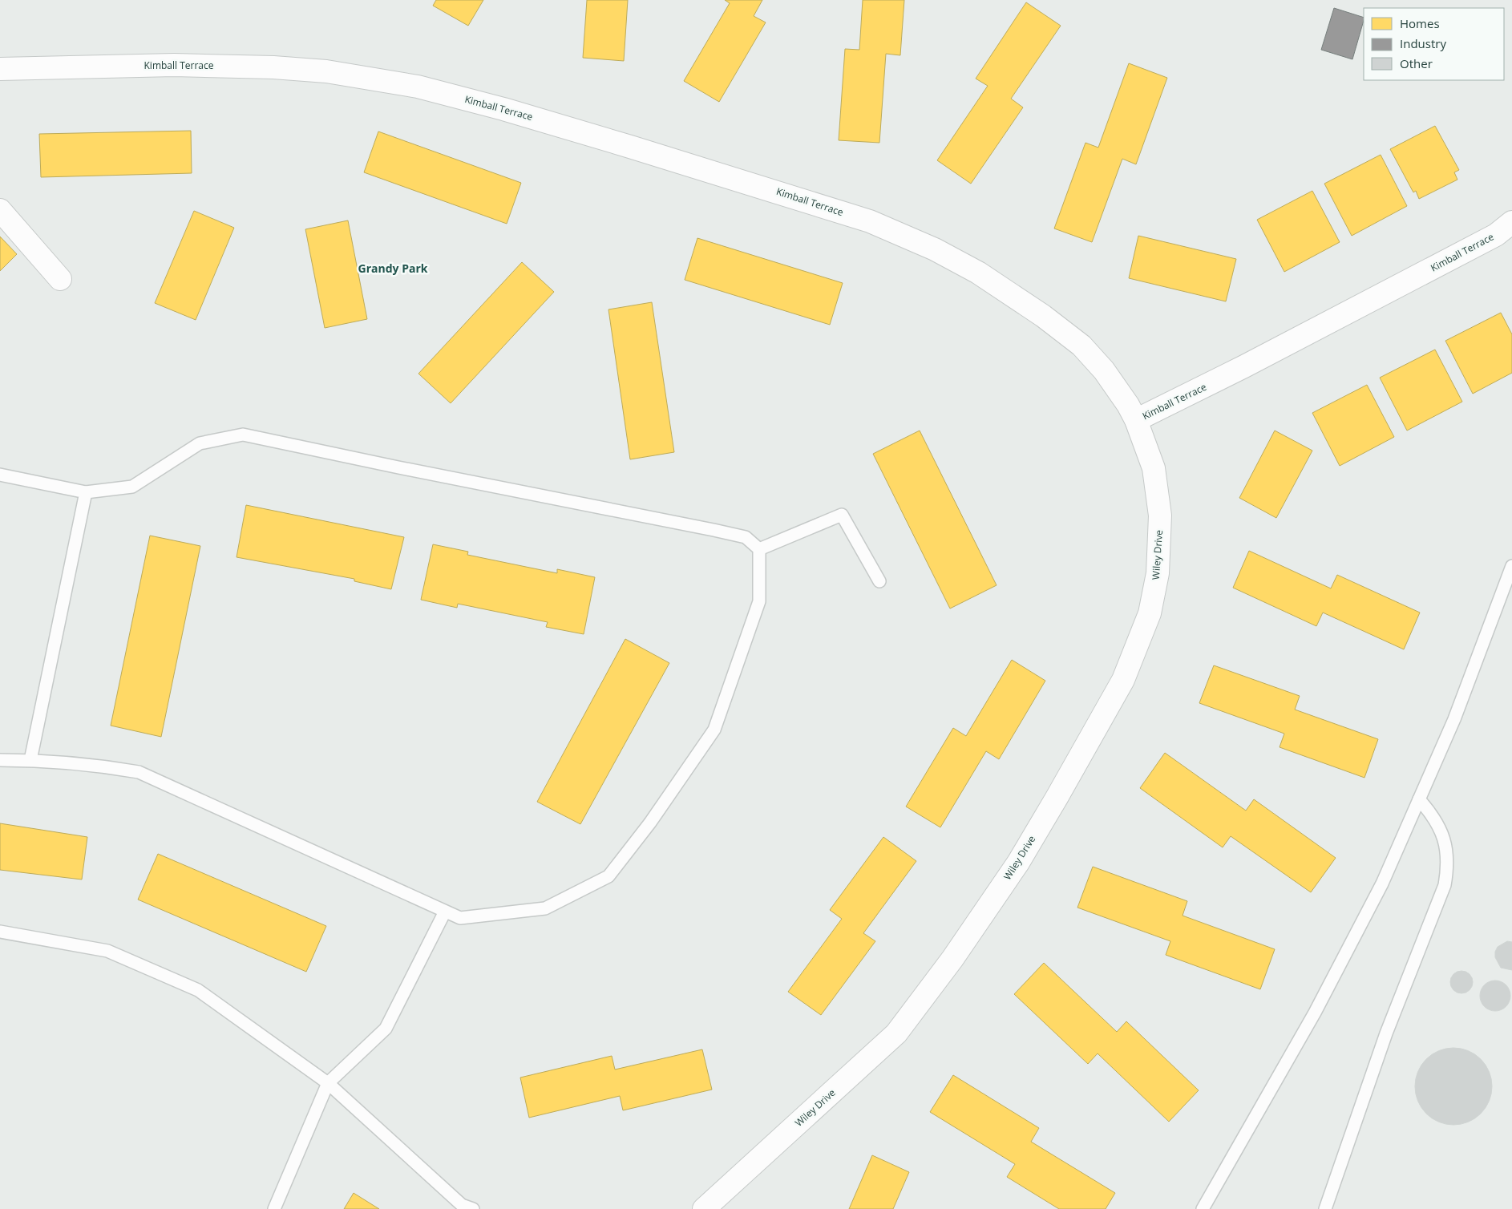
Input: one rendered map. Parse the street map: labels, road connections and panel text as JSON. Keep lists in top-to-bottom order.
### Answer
{
  "streets": {
    "street": ["Kimball Terrace", "Wiley Drive"]
  },
  "crossings": [
    ["Kimball Terrace", "Wiley Drive"]
  ],
  "districts": ["Grandy Park"],
  "legend": ["Homes", "Industry", "Other"]
}
